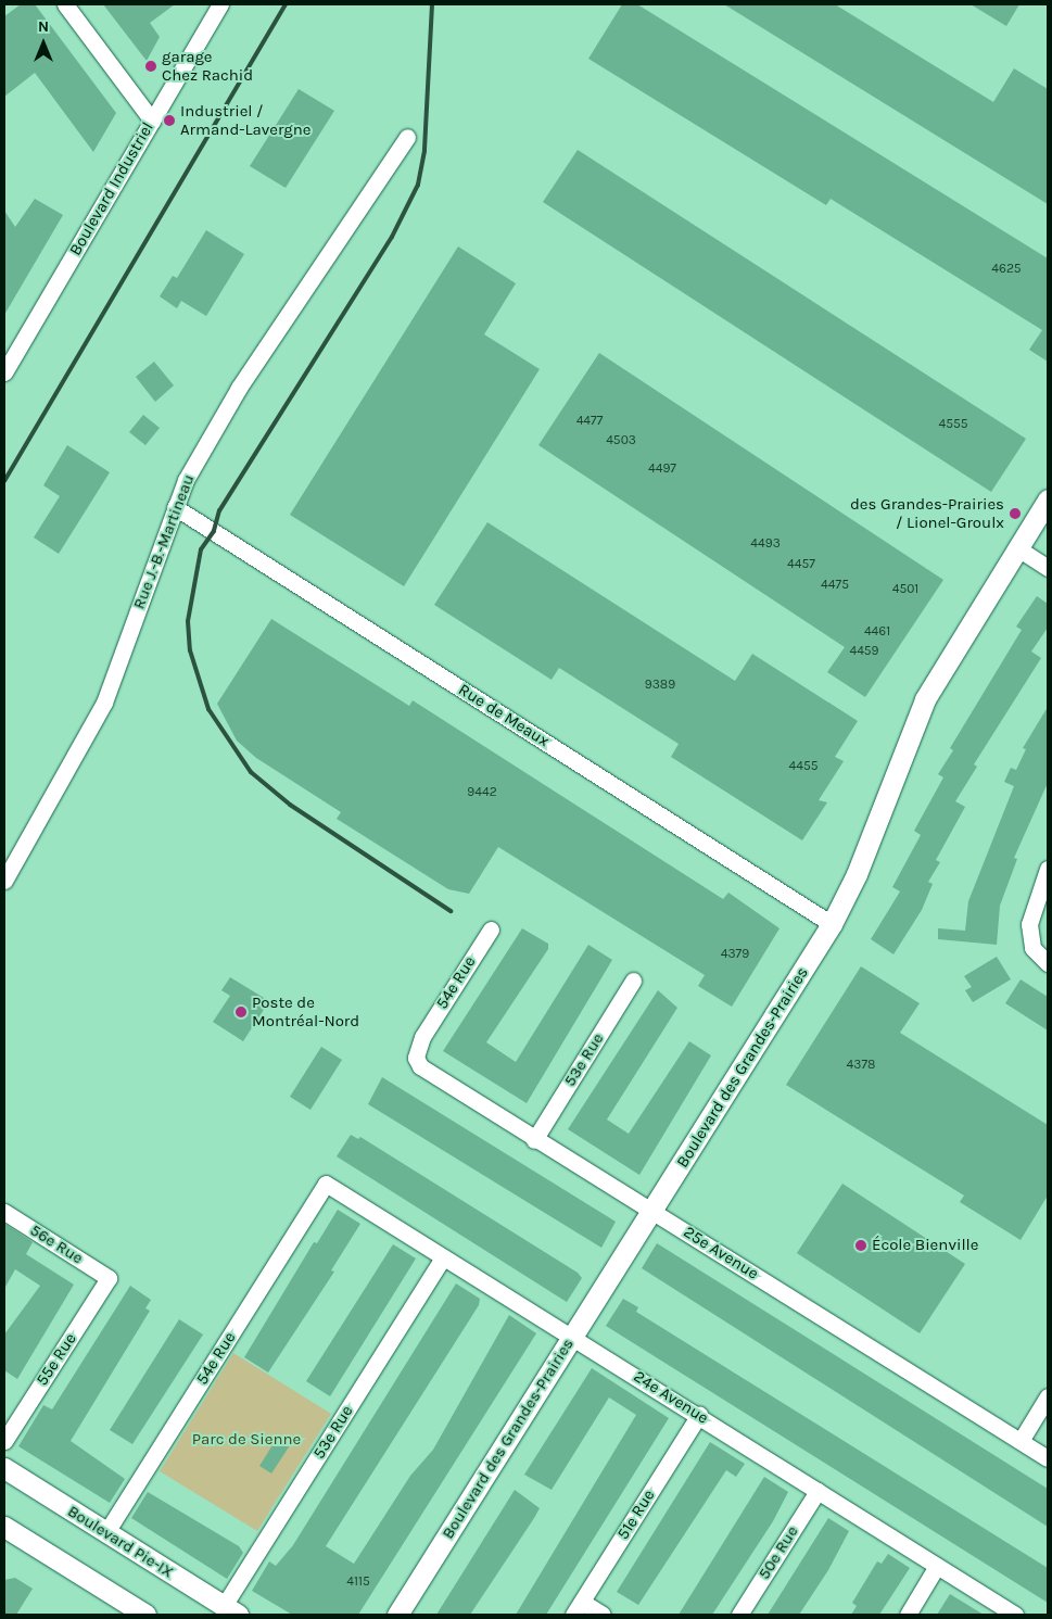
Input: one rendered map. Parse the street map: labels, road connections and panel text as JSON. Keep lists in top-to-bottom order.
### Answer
{
  "streets": {
    "main road": ["Boulevard des Grandes-Prairies", "Boulevard Pie-IX"],
    "street": [
      "Boulevard Industriel",
      "Rue J.-B.-Martineau",
      "Rue de Meaux",
      "54e Rue",
      "53e Rue",
      "56e Rue",
      "25e Avenue",
      "55e Rue",
      "24e Avenue",
      "51e Rue",
      "50e Rue"
    ]
  },
  "crossings": [
    ["Rue J.-B.-Martineau", "Rue de Meaux"],
    ["Rue de Meaux", "Boulevard des Grandes-Prairies"],
    ["54e Rue", "25e Avenue"],
    ["54e Rue", "24e Avenue"],
    ["54e Rue", "Boulevard Pie-IX"],
    ["53e Rue", "25e Avenue"],
    ["53e Rue", "24e Avenue"],
    ["53e Rue", "Boulevard Pie-IX"],
    ["Boulevard des Grandes-Prairies", "25e Avenue"],
    ["Boulevard des Grandes-Prairies", "24e Avenue"],
    ["56e Rue", "55e Rue"],
    ["24e Avenue", "51e Rue"],
    ["24e Avenue", "50e Rue"]
  ],
  "parks": ["Parc de Sienne"],
  "places": [
    "garage Chez Rachid",
    "Industriel / Armand-Lavergne",
    "des Grandes-Prairies / Lionel-Groulx",
    "Poste de Montréal-Nord",
    "École Bienville"
  ],
  "house_numbers": [
    "4625",
    "4477",
    "4555",
    "4503",
    "4497",
    "4493",
    "4457",
    "4475",
    "4501",
    "4461",
    "4459",
    "9389",
    "4455",
    "9442",
    "4379",
    "4378",
    "4115"
  ],
  "north": "top"
}
